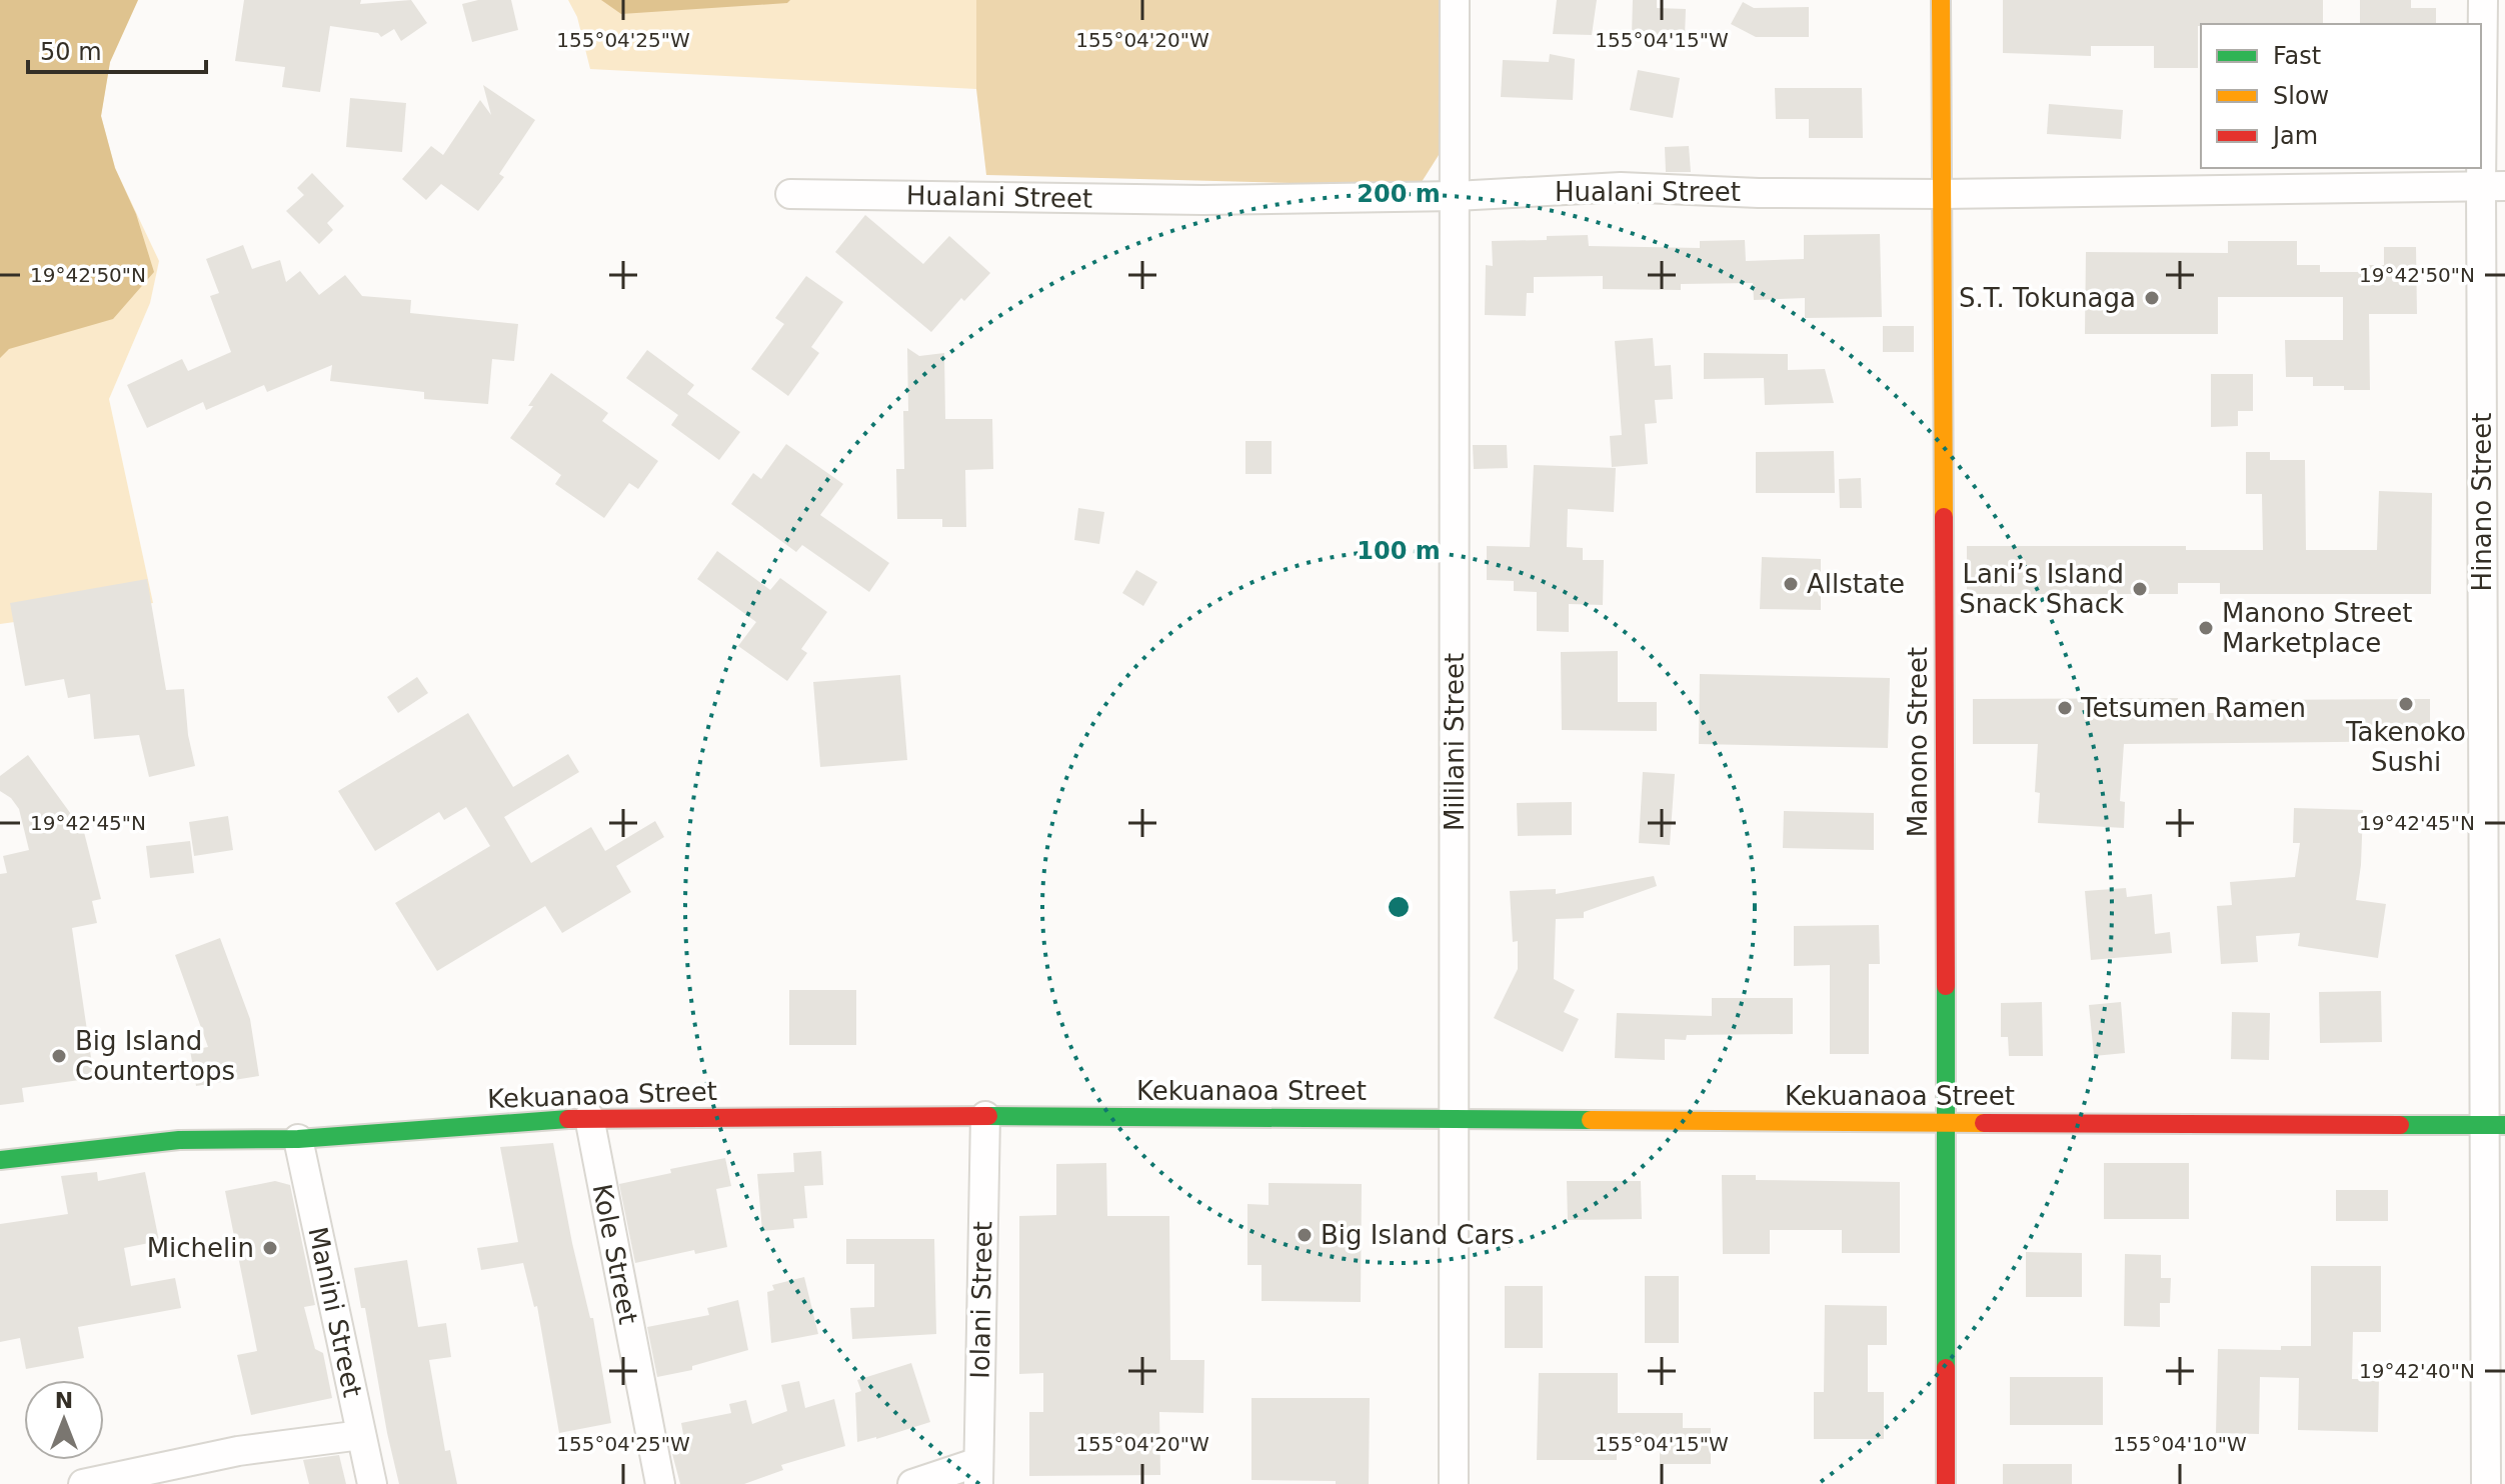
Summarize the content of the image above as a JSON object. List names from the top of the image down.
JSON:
{
  "streets": {
    "street": [
      "Hualani Street",
      "Hinano Street",
      "Mililani Street",
      "Manono Street",
      "Kekuanaoa Street",
      "Kole Street",
      "Iolani Street",
      "Manini Street"
    ]
  },
  "crossings": [
    ["Hualani Street", "Hinano Street"],
    ["Hualani Street", "Mililani Street"],
    ["Hualani Street", "Manono Street"],
    ["Hinano Street", "Kekuanaoa Street"],
    ["Mililani Street", "Kekuanaoa Street"],
    ["Manono Street", "Kekuanaoa Street"],
    ["Kekuanaoa Street", "Kole Street"],
    ["Kekuanaoa Street", "Iolani Street"],
    ["Kekuanaoa Street", "Manini Street"]
  ],
  "places": [
    "S.T. Tokunaga",
    "Allstate",
    "Lani’s Island Snack Shack",
    "Manono Street Marketplace",
    "Takenoko Sushi",
    "Tetsumen Ramen",
    "Big Island Countertops",
    "Big Island Cars",
    "Michelin"
  ],
  "legend": ["Fast", "Slow", "Jam"],
  "scale_bar": "50 m",
  "north": "top",
  "coordinates": [
    "155°04'25\"W",
    "155°04'20\"W",
    "155°04'15\"W",
    "19°42'50\"N",
    "19°42'45\"N",
    "19°42'40\"N",
    "155°04'10\"W"
  ],
  "rings": ["200 m", "100 m"]
}
